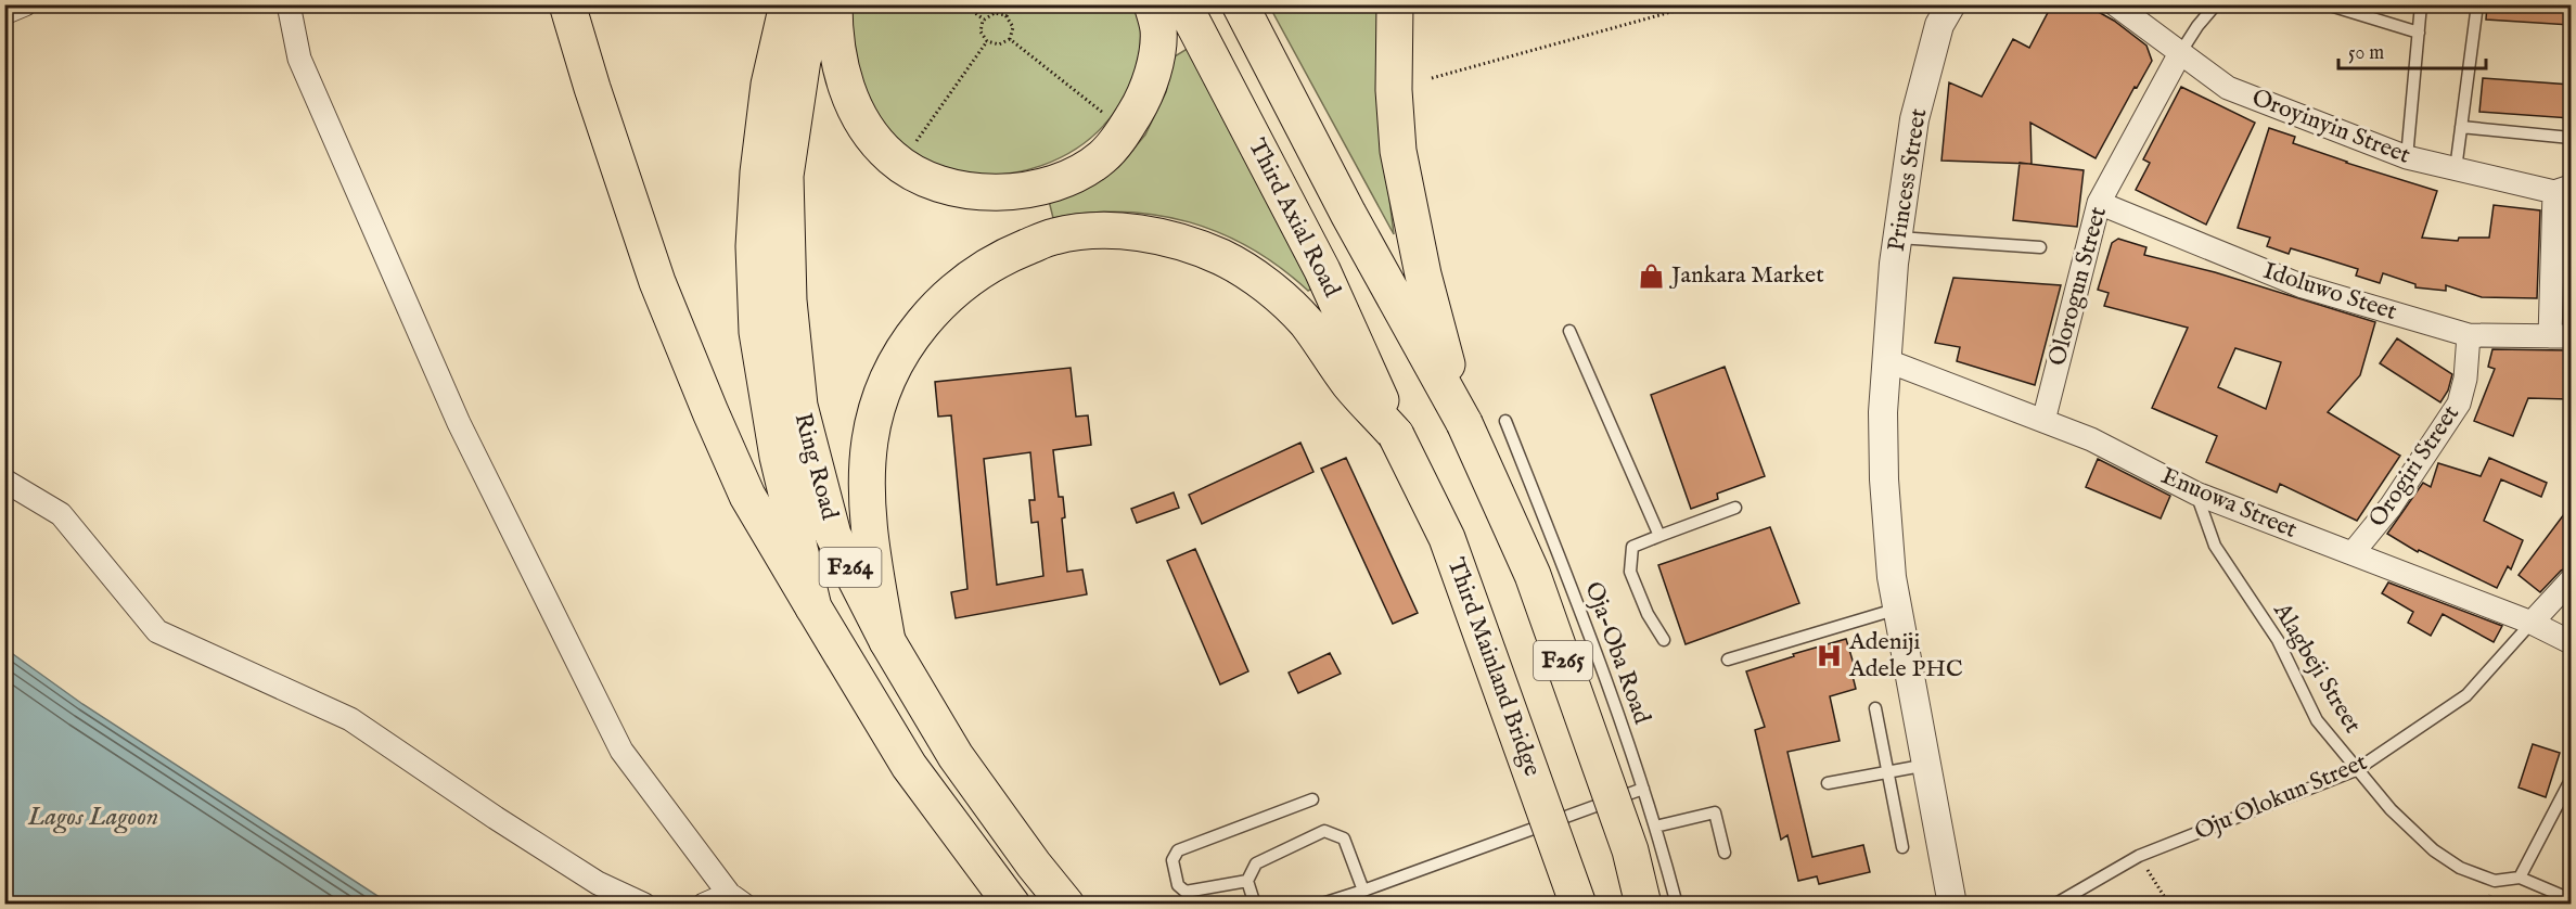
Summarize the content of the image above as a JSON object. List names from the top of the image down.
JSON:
{
  "streets": {
    "main road": [
      "Third Axial Road",
      "Ring Road",
      "F264",
      "F265",
      "Third Mainland Bridge"
    ],
    "street": [
      "Oroyinyin Street",
      "Princess Street",
      "Olorogun Street",
      "Idoluwo Steet",
      "Orogiri Street",
      "Enuowa Street",
      "Oju Olokun Street"
    ],
    "lane": ["Oja-Oba Road", "Alagbeji Street"]
  },
  "crossings": [
    ["Oroyinyin Street", "Olorogun Street"],
    ["Princess Street", "Enuowa Street"],
    ["Third Axial Road", "F265"],
    ["Third Axial Road", "Third Mainland Bridge"],
    ["Olorogun Street", "Idoluwo Steet"],
    ["Olorogun Street", "Enuowa Street"],
    ["Idoluwo Steet", "Orogiri Street"],
    ["Orogiri Street", "Enuowa Street"],
    ["Enuowa Street", "Alagbeji Street"],
    ["Enuowa Street", "Oju Olokun Street"],
    ["Alagbeji Street", "Oju Olokun Street"]
  ],
  "water": ["Lagos Lagoon"],
  "places": {
    "shop": ["Jankara Market"],
    "hospital": ["Adeniji Adele PHC"]
  },
  "scale_bar": "50 m"
}
